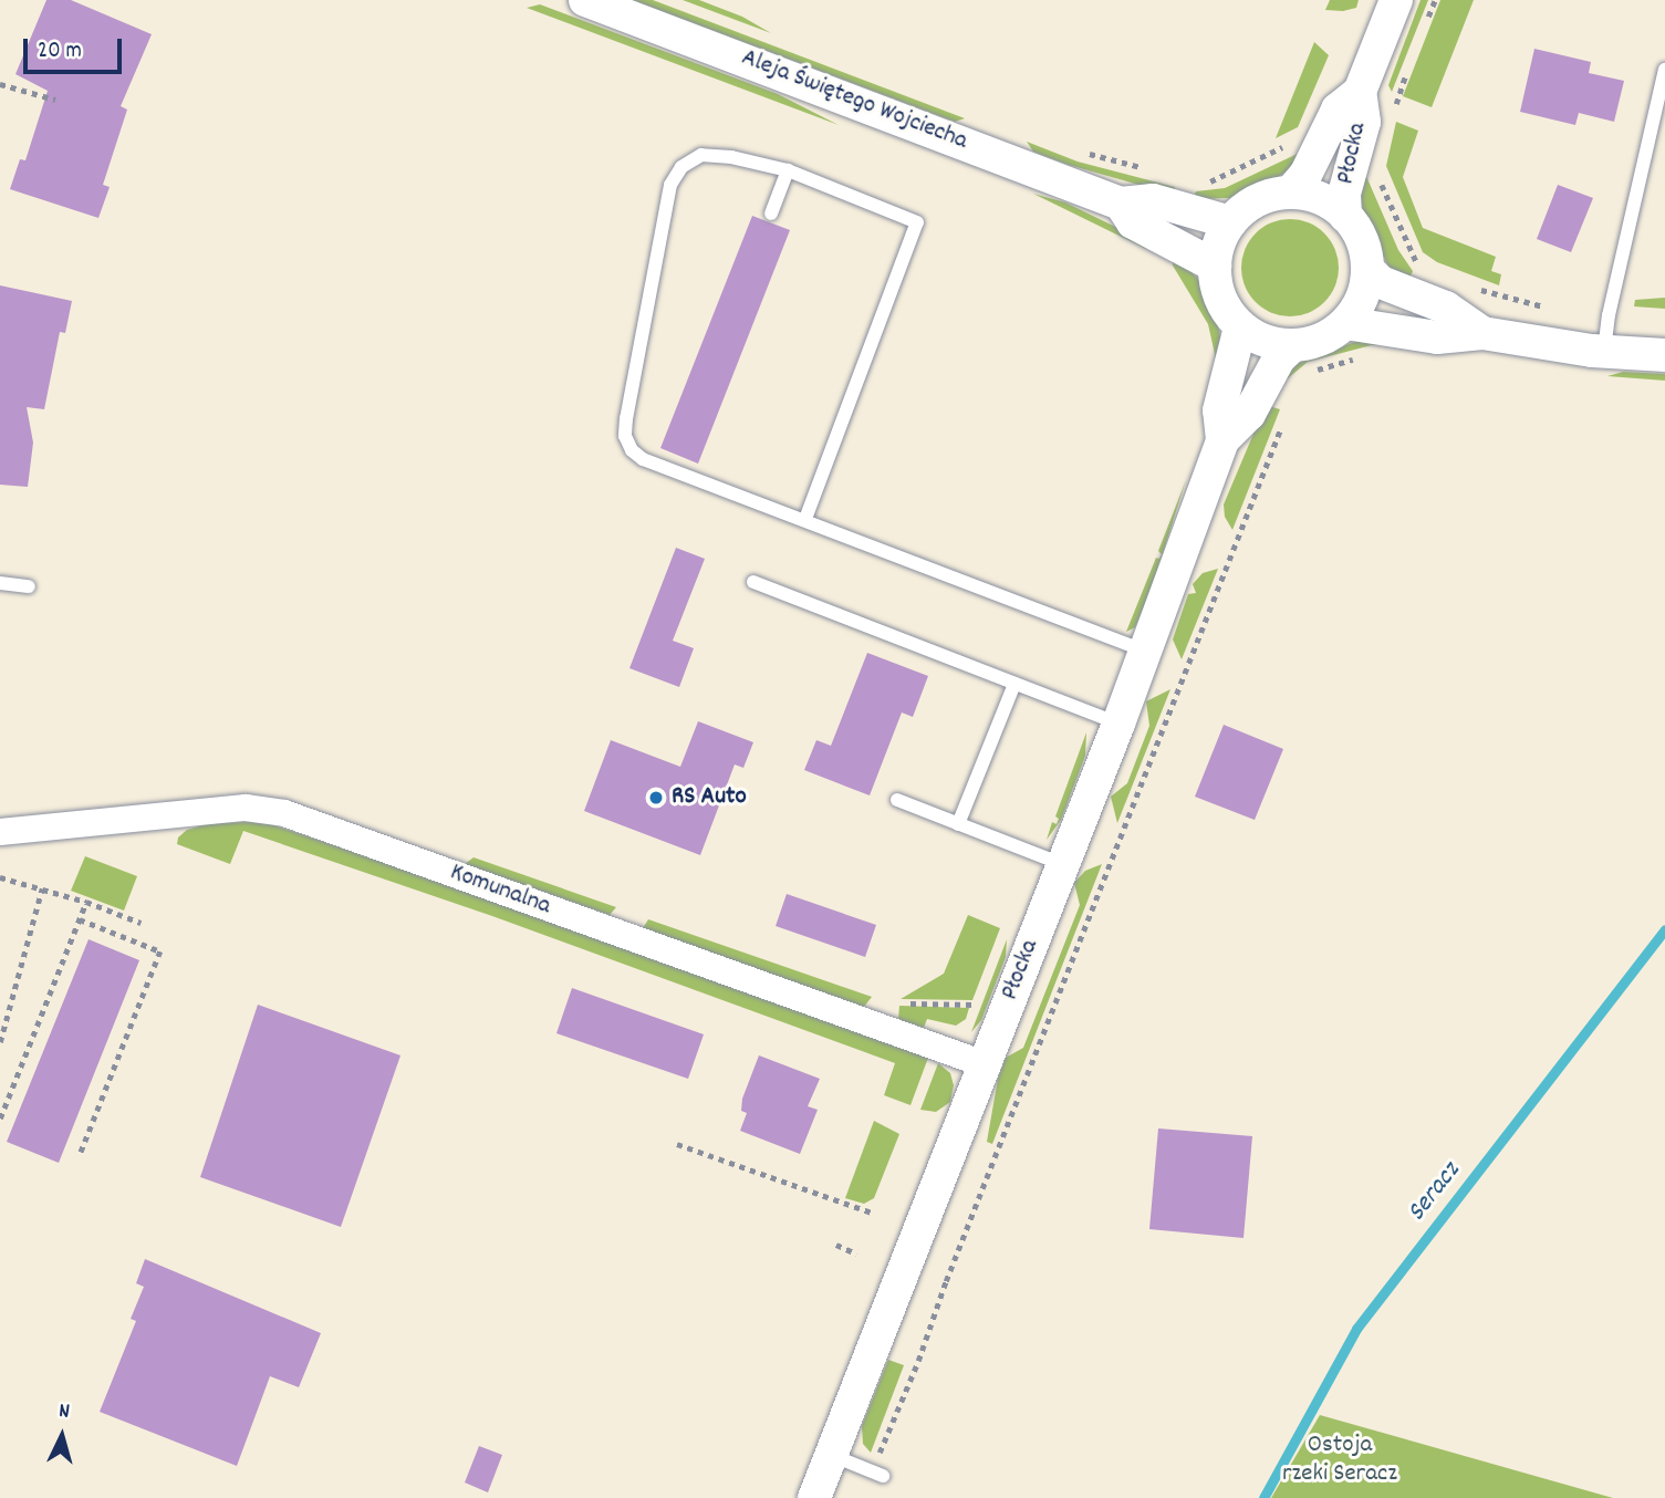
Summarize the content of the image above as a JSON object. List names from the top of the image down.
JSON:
{
  "streets": {
    "street": ["Aleja Świętego Wojciecha", "Płocka", "Komunalna"]
  },
  "crossings": [
    ["Aleja Świętego Wojciecha", "Płocka"],
    ["Płocka", "Komunalna"]
  ],
  "water": ["Seracz"],
  "parks": ["Ostoja rzeki Seracz"],
  "places": ["RS Auto"],
  "scale_bar": "20 m",
  "north": "top"
}
